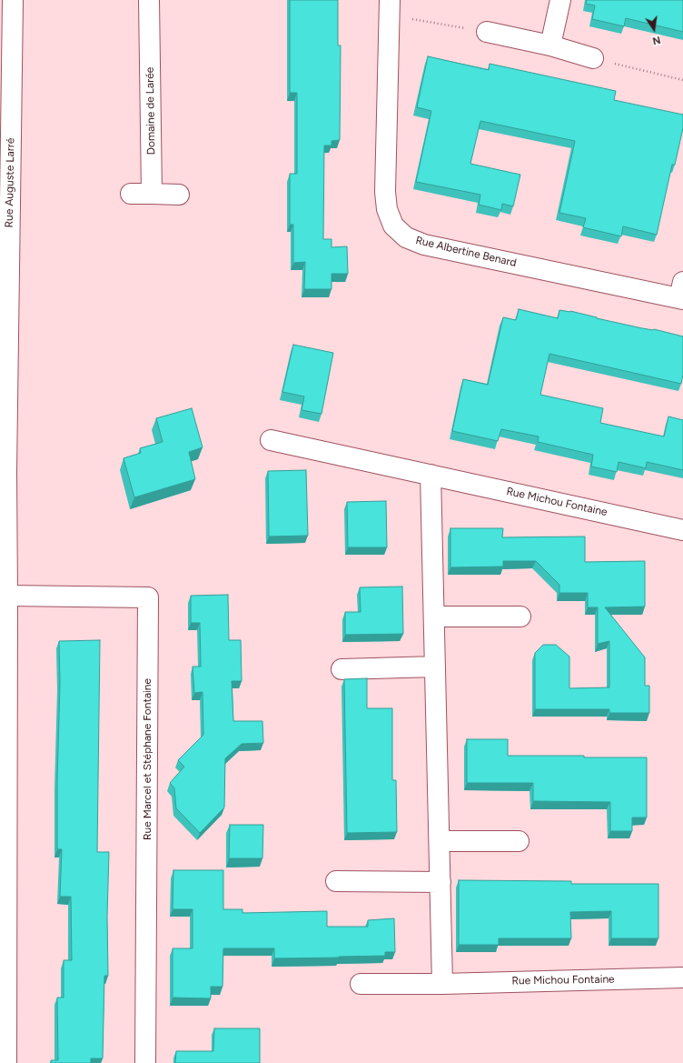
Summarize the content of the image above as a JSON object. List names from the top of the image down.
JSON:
{
  "streets": {
    "street": [
      "Domaine de Larée",
      "Rue Auguste Larré",
      "Rue Albertine Benard",
      "Rue Michou Fontaine",
      "Rue Marcel et Stéphane Fontaine"
    ]
  },
  "crossings": [
    ["Rue Auguste Larré", "Rue Marcel et Stéphane Fontaine"]
  ],
  "north": "bottom"
}
